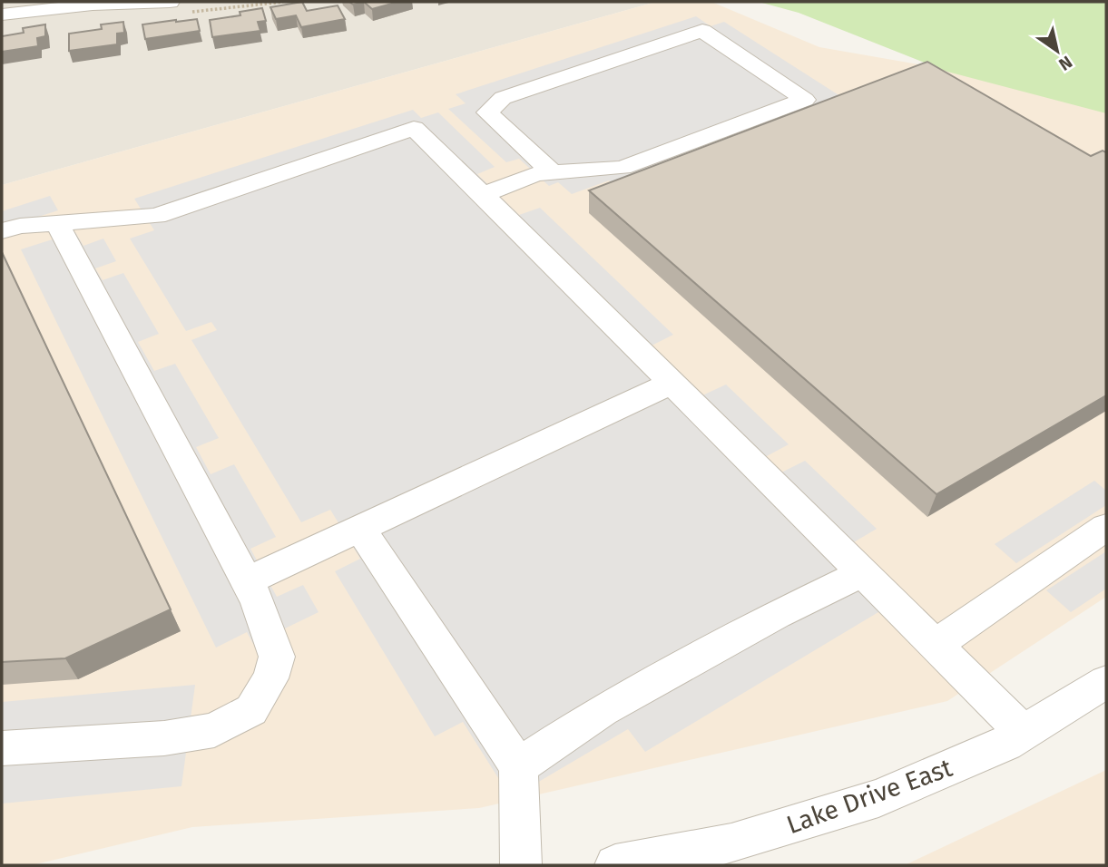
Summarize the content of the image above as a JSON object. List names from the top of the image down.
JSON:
{
  "streets": {
    "street": ["Lake Drive East"]
  },
  "north": "bottom right"
}
